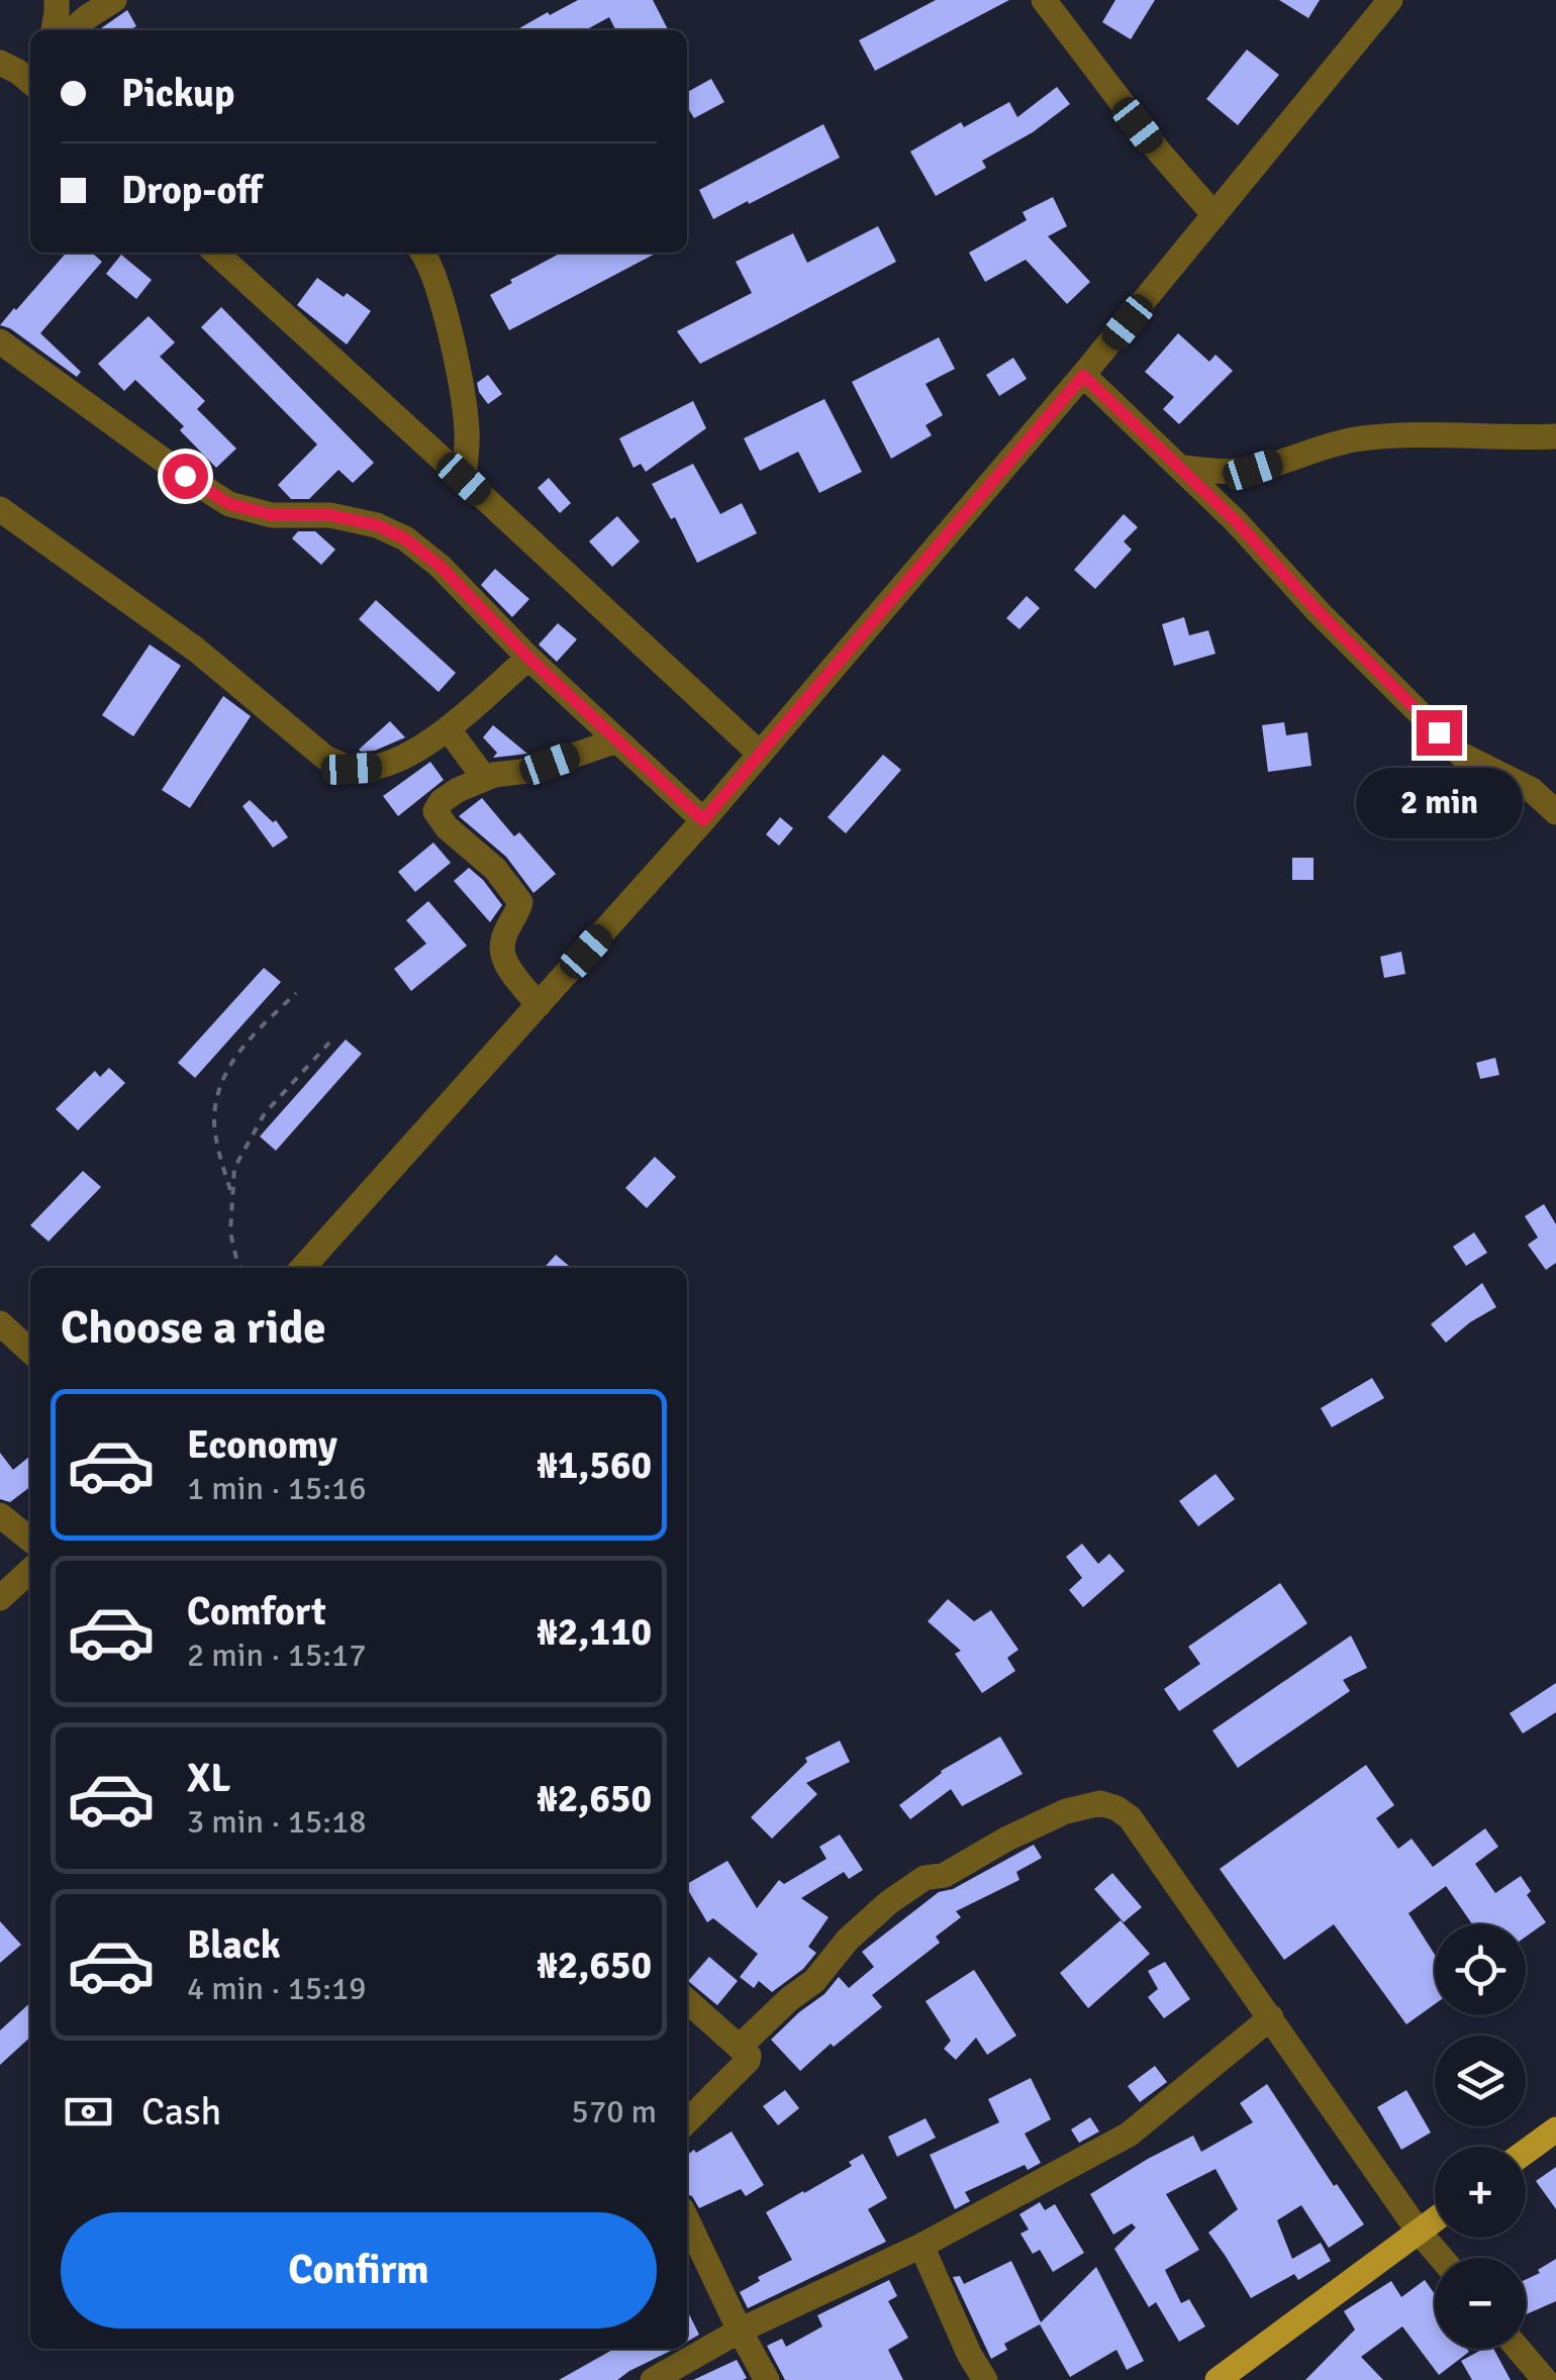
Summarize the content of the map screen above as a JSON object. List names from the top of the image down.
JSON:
{
  "page": {
    "banner": ["Pickup", "Drop-off"],
    "bubble": "2 min",
    "heading": "Choose a ride",
    "list": [
      {
        "name": "Economy",
        "note": "1 min · 15:16",
        "value": "₦1,560"
      },
      {
        "name": "Comfort",
        "note": "2 min · 15:17",
        "value": "₦2,110"
      },
      {
        "name": "XL",
        "note": "3 min · 15:18",
        "value": "₦2,650"
      },
      {
        "name": "Black",
        "note": "4 min · 15:19",
        "value": "₦2,650"
      }
    ],
    "map_buttons": ["+", "−"],
    "pay": ["Cash", "570 m"],
    "buttons": "Confirm"
  }
}
